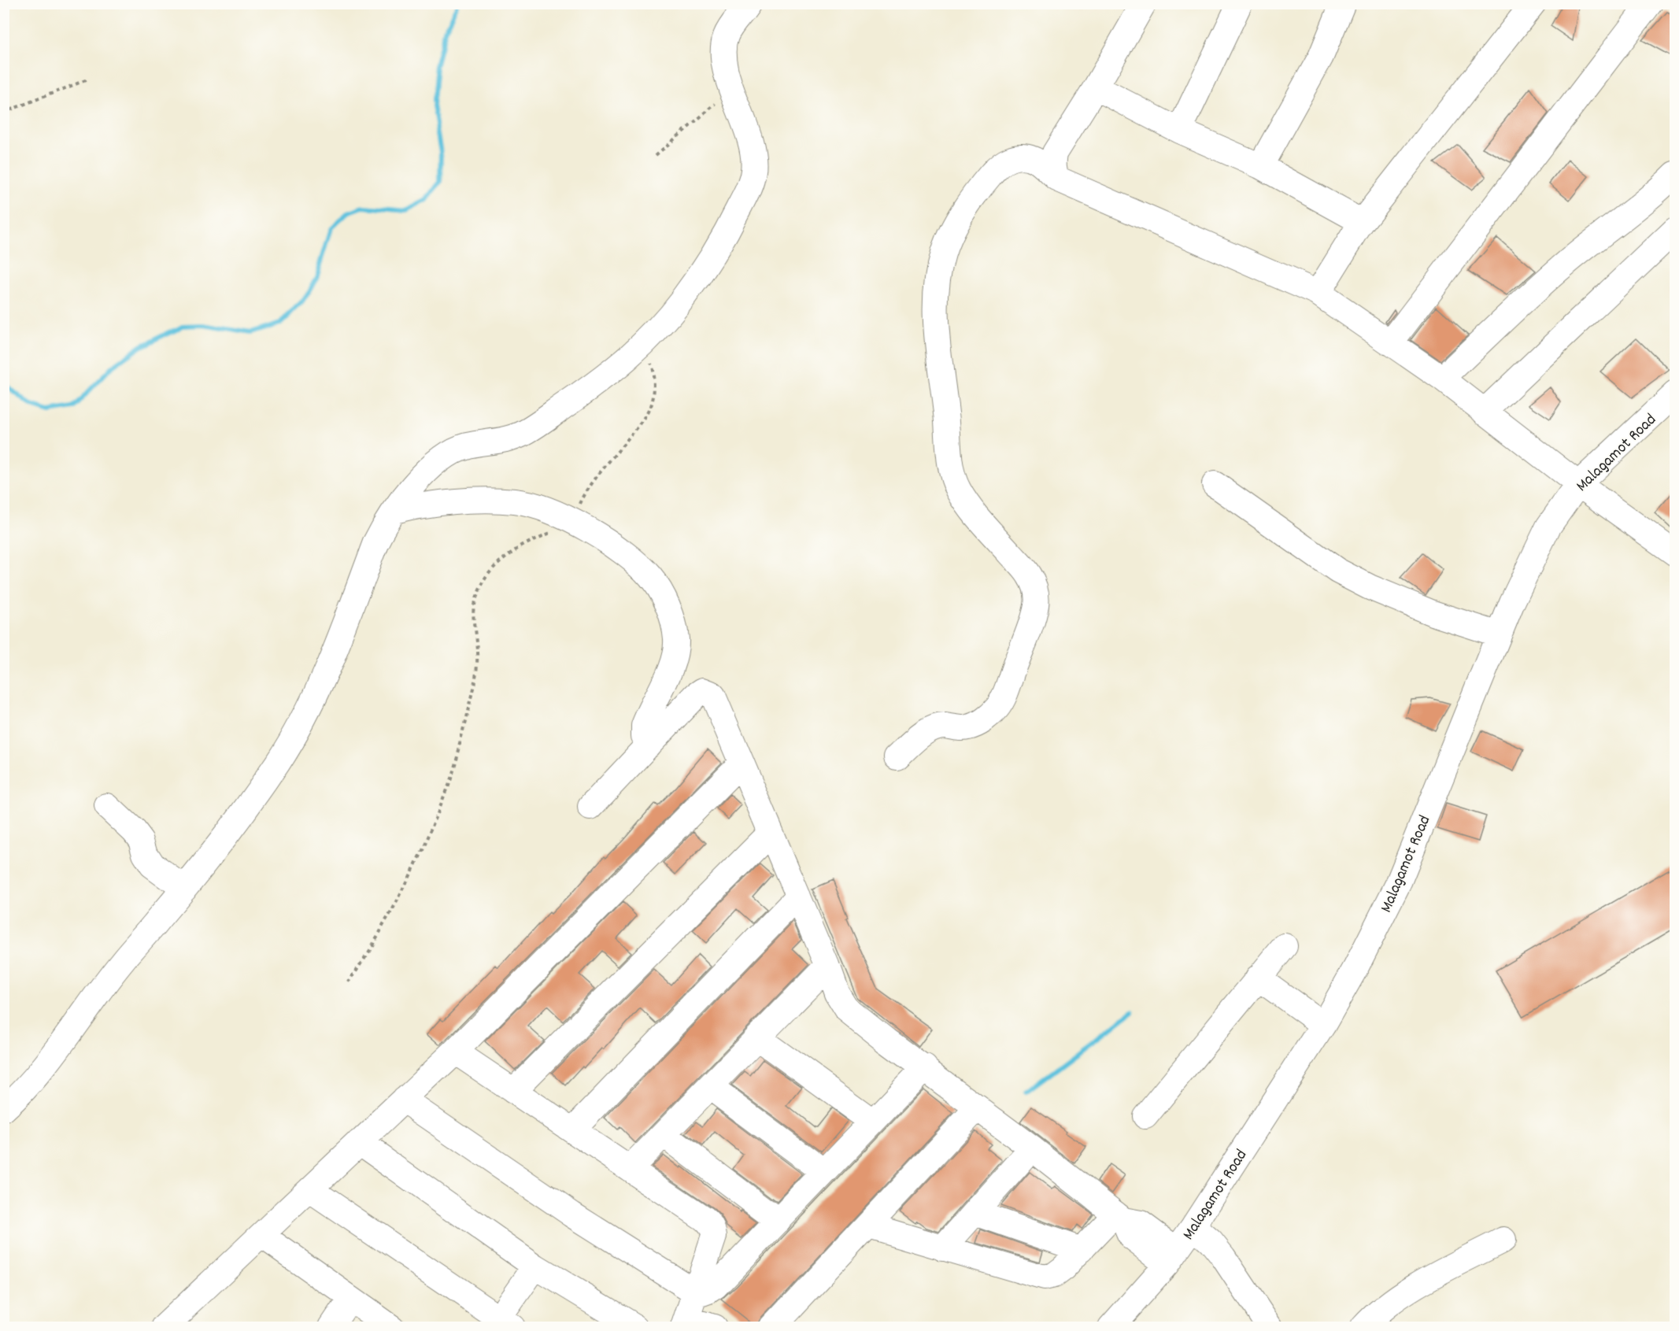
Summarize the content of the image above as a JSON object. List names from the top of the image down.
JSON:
{
  "streets": {
    "street": ["Malagamot Road"]
  }
}
